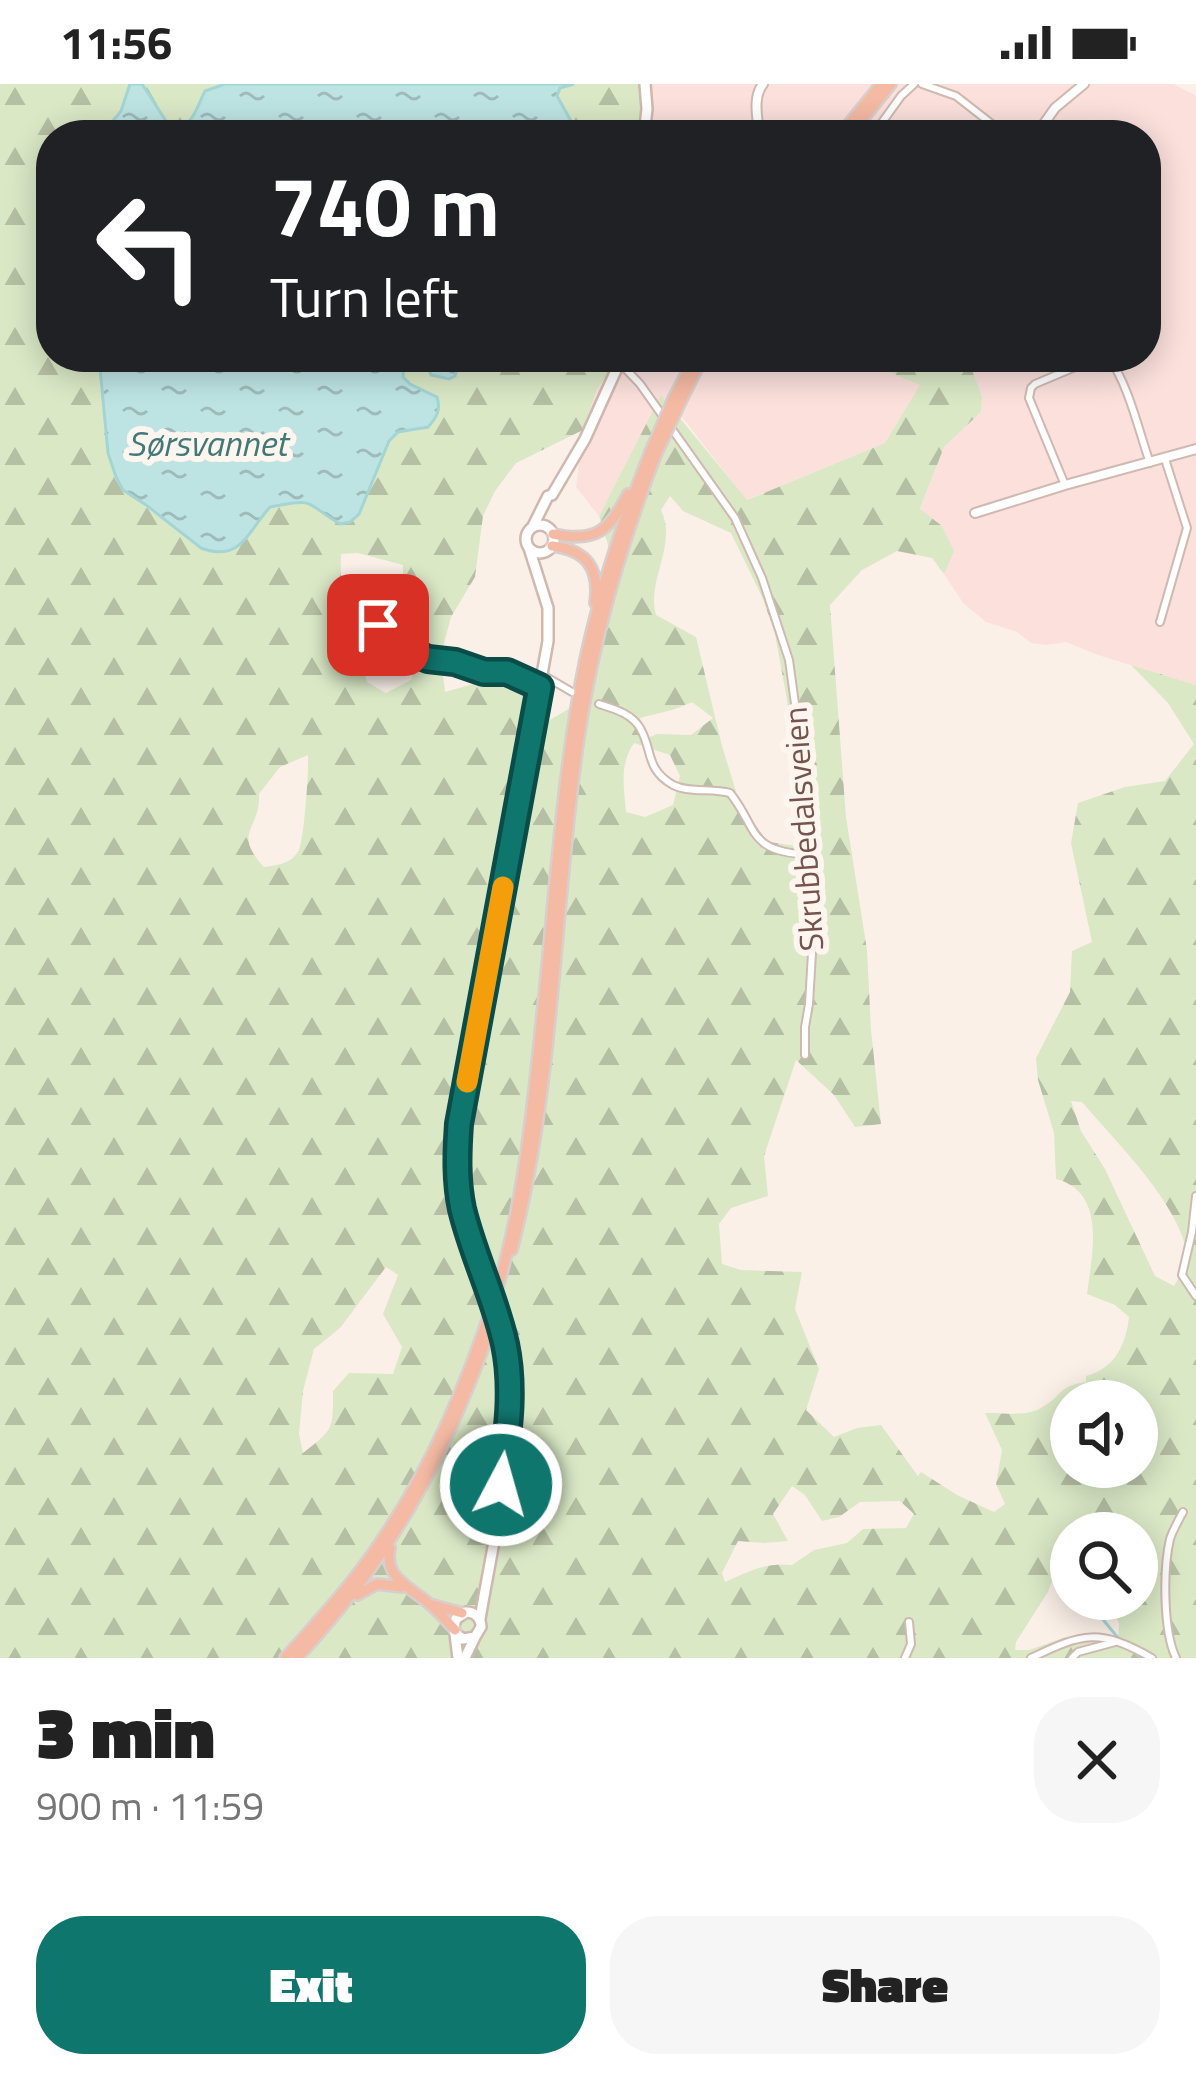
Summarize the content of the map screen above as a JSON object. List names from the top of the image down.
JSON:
{
  "streets": {
    "street": ["Skrubbedalsveien"]
  },
  "water": ["Sørsvannet"],
  "page": {
    "status": "11:56",
    "turn": ["740 m", "Turn left"],
    "heading": ["3 min", "900 m · 11:59"],
    "buttons": ["Exit", "Share"]
  }
}
